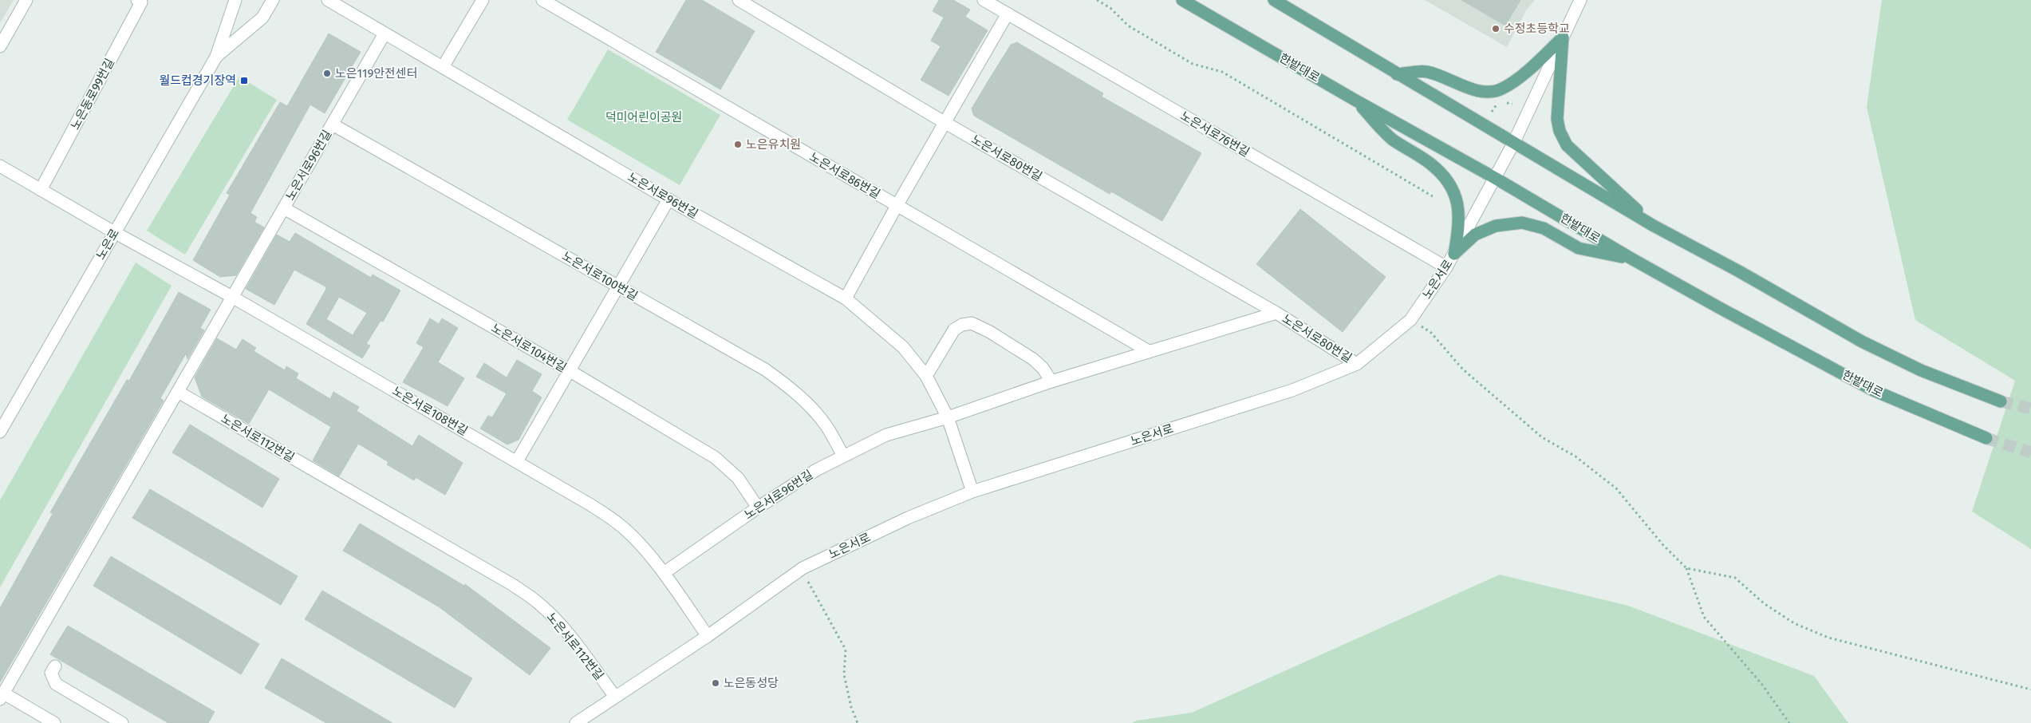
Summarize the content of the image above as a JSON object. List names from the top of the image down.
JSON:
{
  "streets": {
    "main road": ["한밭대로"],
    "street": [
      "노은동로99번길",
      "노은서로76번길",
      "노은서로80번길",
      "노은서로96번길",
      "노은서로86번길",
      "노은로",
      "노은서로100번길",
      "노은서로",
      "노은서로104번길",
      "노은서로108번길",
      "노은서로112번길"
    ]
  },
  "crossings": [
    ["한밭대로", "노은서로"],
    ["노은서로76번길", "노은서로"],
    ["노은서로80번길", "노은서로96번길"],
    ["노은서로80번길", "노은서로86번길"],
    ["노은서로80번길", "노은서로"],
    ["노은서로96번길", "노은서로100번길"],
    ["노은서로96번길", "노은서로"],
    ["노은서로96번길", "노은서로104번길"],
    ["노은서로96번길", "노은서로108번길"],
    ["노은서로96번길", "노은서로112번길"],
    ["노은로", "노은서로108번길"],
    ["노은서로", "노은서로108번길"],
    ["노은서로", "노은서로112번길"]
  ],
  "parks": ["덕미어린이공원"],
  "places": {
    "other": [
      "수정초등학교",
      "노은119안전센터",
      "노은유치원",
      "노은동성당"
    ],
    "transit": ["월드컵경기장역"]
  }
}
